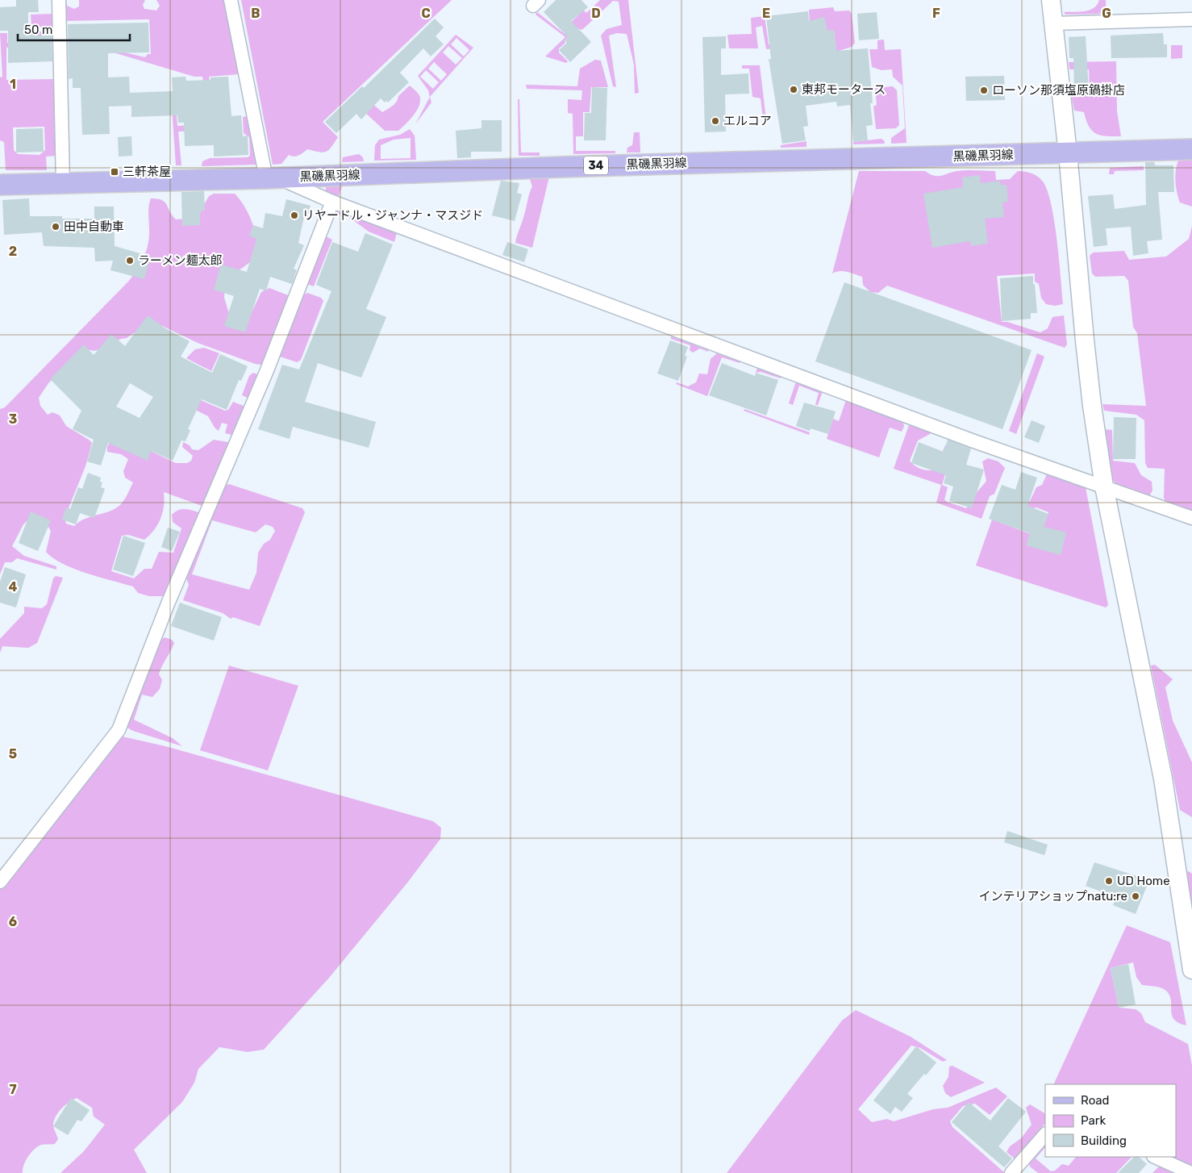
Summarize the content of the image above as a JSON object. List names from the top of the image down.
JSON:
{
  "streets": {
    "main road": ["黒磯黒羽線", "34"]
  },
  "places": {
    "other": [
      "東邦モータース",
      "ローソン那須塩原鍋掛店",
      "エルコア",
      "リヤードル・ジャンナ・マスジド",
      "田中自動車",
      "ラーメン麺太郎",
      "UD Home",
      "インテリアショップnatu:re"
    ],
    "transit": ["三軒茶屋"]
  },
  "legend": ["Road", "Park", "Building"],
  "scale_bar": "50 m",
  "grid": {
    "columns": [
      "B",
      "C",
      "D",
      "E",
      "F",
      "G"
    ],
    "rows": [
      "1",
      "2",
      "3",
      "4",
      "5",
      "6",
      "7"
    ]
  }
}
